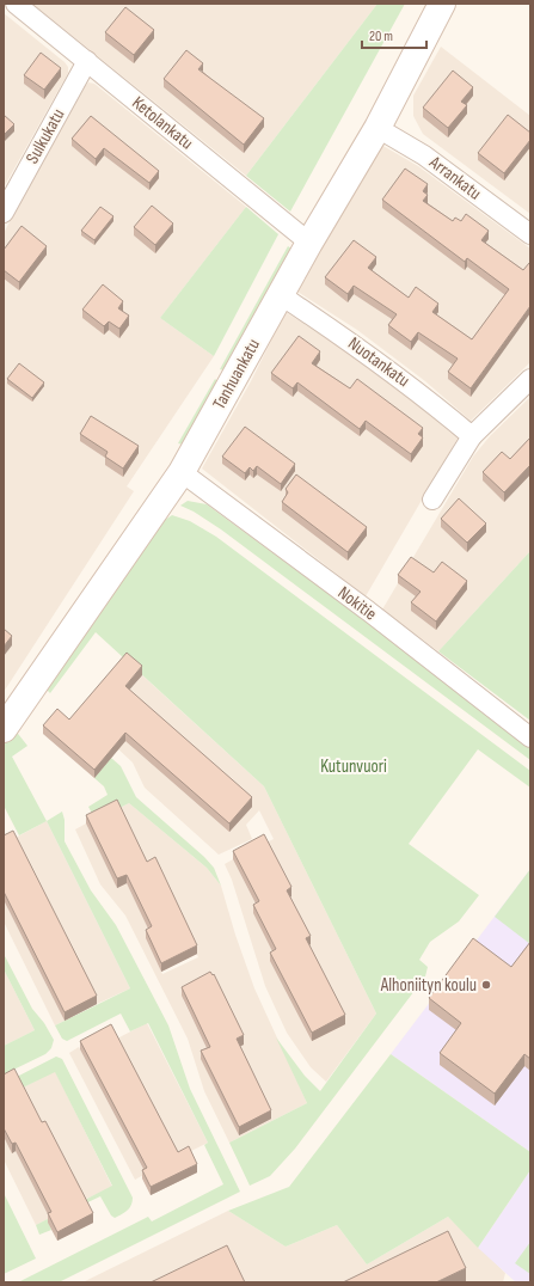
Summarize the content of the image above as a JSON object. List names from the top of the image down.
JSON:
{
  "streets": {
    "street": [
      "Ketolankatu",
      "Sulkukatu",
      "Arrankatu",
      "Nuotankatu",
      "Tanhuankatu",
      "Nokitie"
    ]
  },
  "crossings": [
    ["Ketolankatu", "Sulkukatu"],
    ["Ketolankatu", "Tanhuankatu"],
    ["Arrankatu", "Tanhuankatu"],
    ["Nuotankatu", "Tanhuankatu"],
    ["Tanhuankatu", "Nokitie"]
  ],
  "parks": ["Kutunvuori"],
  "places": ["Alhoniityn koulu"],
  "scale_bar": "20 m"
}
